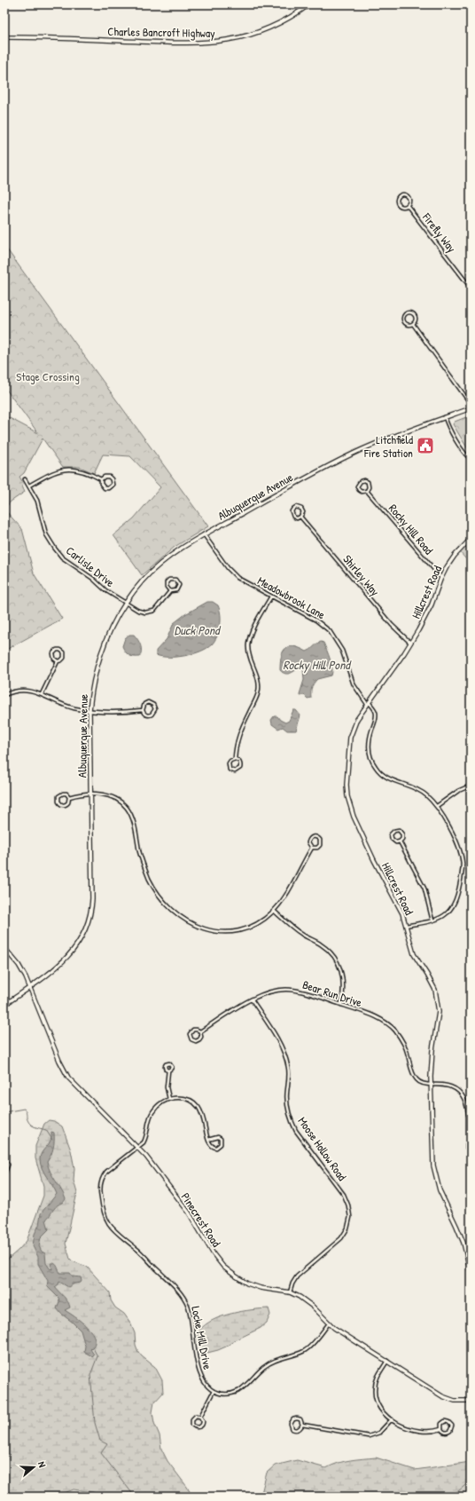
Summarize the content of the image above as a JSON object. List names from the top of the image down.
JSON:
{
  "streets": {
    "street": [
      "Charles Bancroft Highway",
      "Firefly Way",
      "Albuquerque Avenue",
      "Rocky Hill Road",
      "Carlisle Drive",
      "Shirley Way",
      "Hillcrest Road",
      "Meadowbrook Lane",
      "Bear Run Drive",
      "Moose Hollow Road",
      "Pinecrest Road",
      "Locke Mill Drive"
    ]
  },
  "crossings": [
    ["Albuquerque Avenue", "Carlisle Drive"],
    ["Albuquerque Avenue", "Meadowbrook Lane"],
    ["Albuquerque Avenue", "Pinecrest Road"],
    ["Rocky Hill Road", "Hillcrest Road"],
    ["Shirley Way", "Hillcrest Road"],
    ["Hillcrest Road", "Meadowbrook Lane"],
    ["Hillcrest Road", "Bear Run Drive"],
    ["Bear Run Drive", "Moose Hollow Road"],
    ["Moose Hollow Road", "Pinecrest Road"],
    ["Pinecrest Road", "Locke Mill Drive"]
  ],
  "water": ["Duck Pond", "Rocky Hill Pond"],
  "parks": ["Stage Crossing"],
  "places": {
    "public building": ["Litchfield Fire Station"]
  },
  "north": "right"
}
